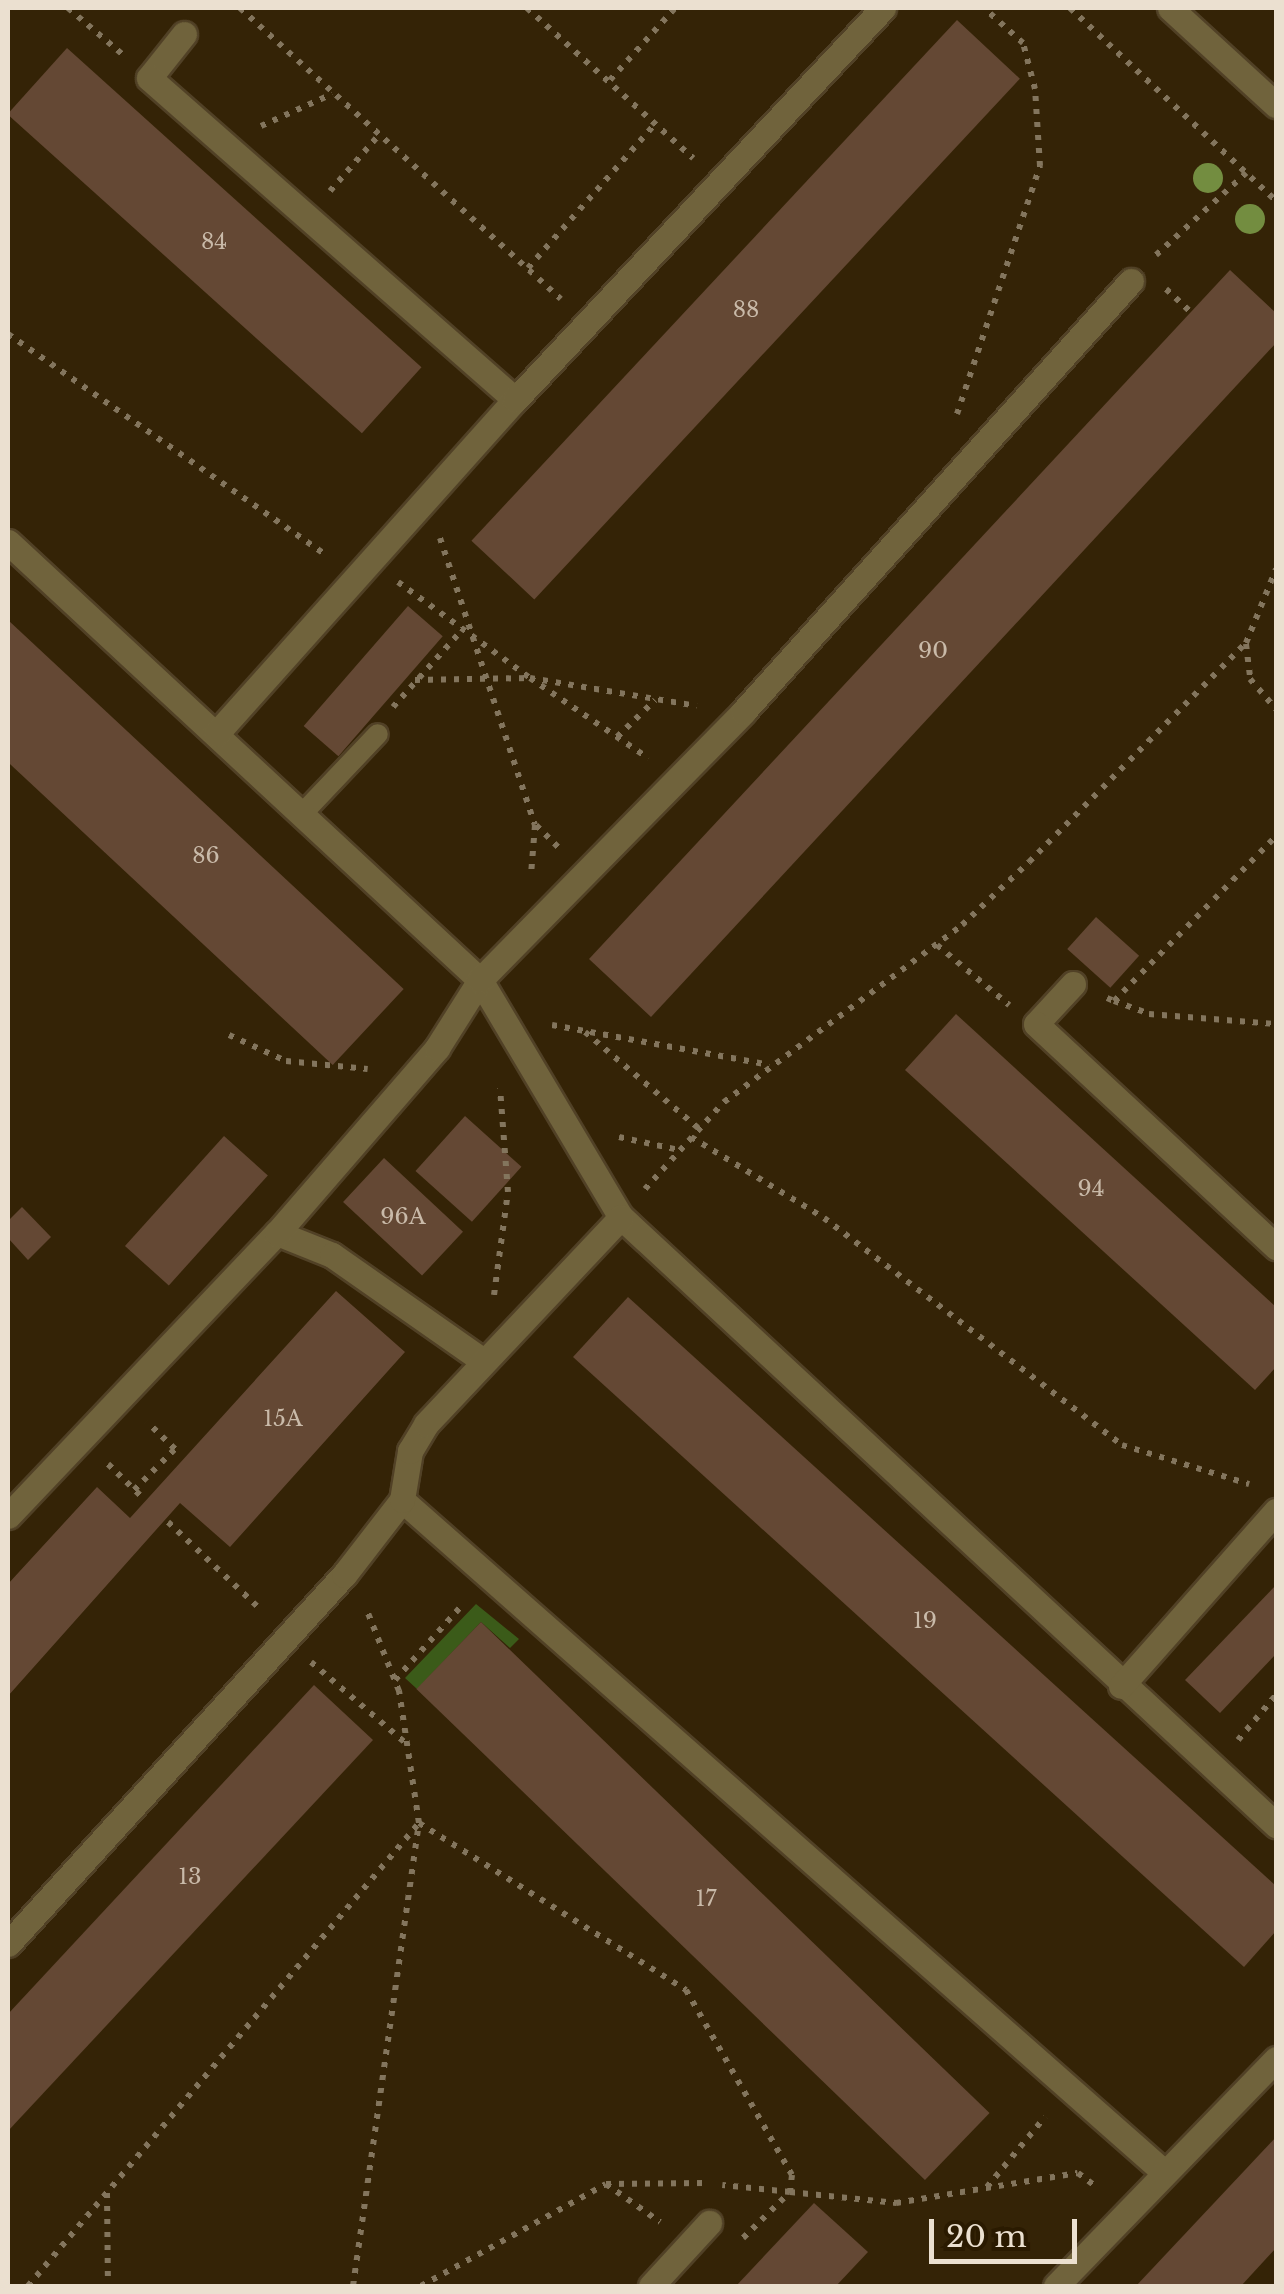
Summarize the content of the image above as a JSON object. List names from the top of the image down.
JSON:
{
  "house_numbers": [
    "84",
    "88",
    "90",
    "86",
    "94",
    "96A",
    "15A",
    "19",
    "13",
    "17"
  ],
  "scale_bar": "20 m"
}
